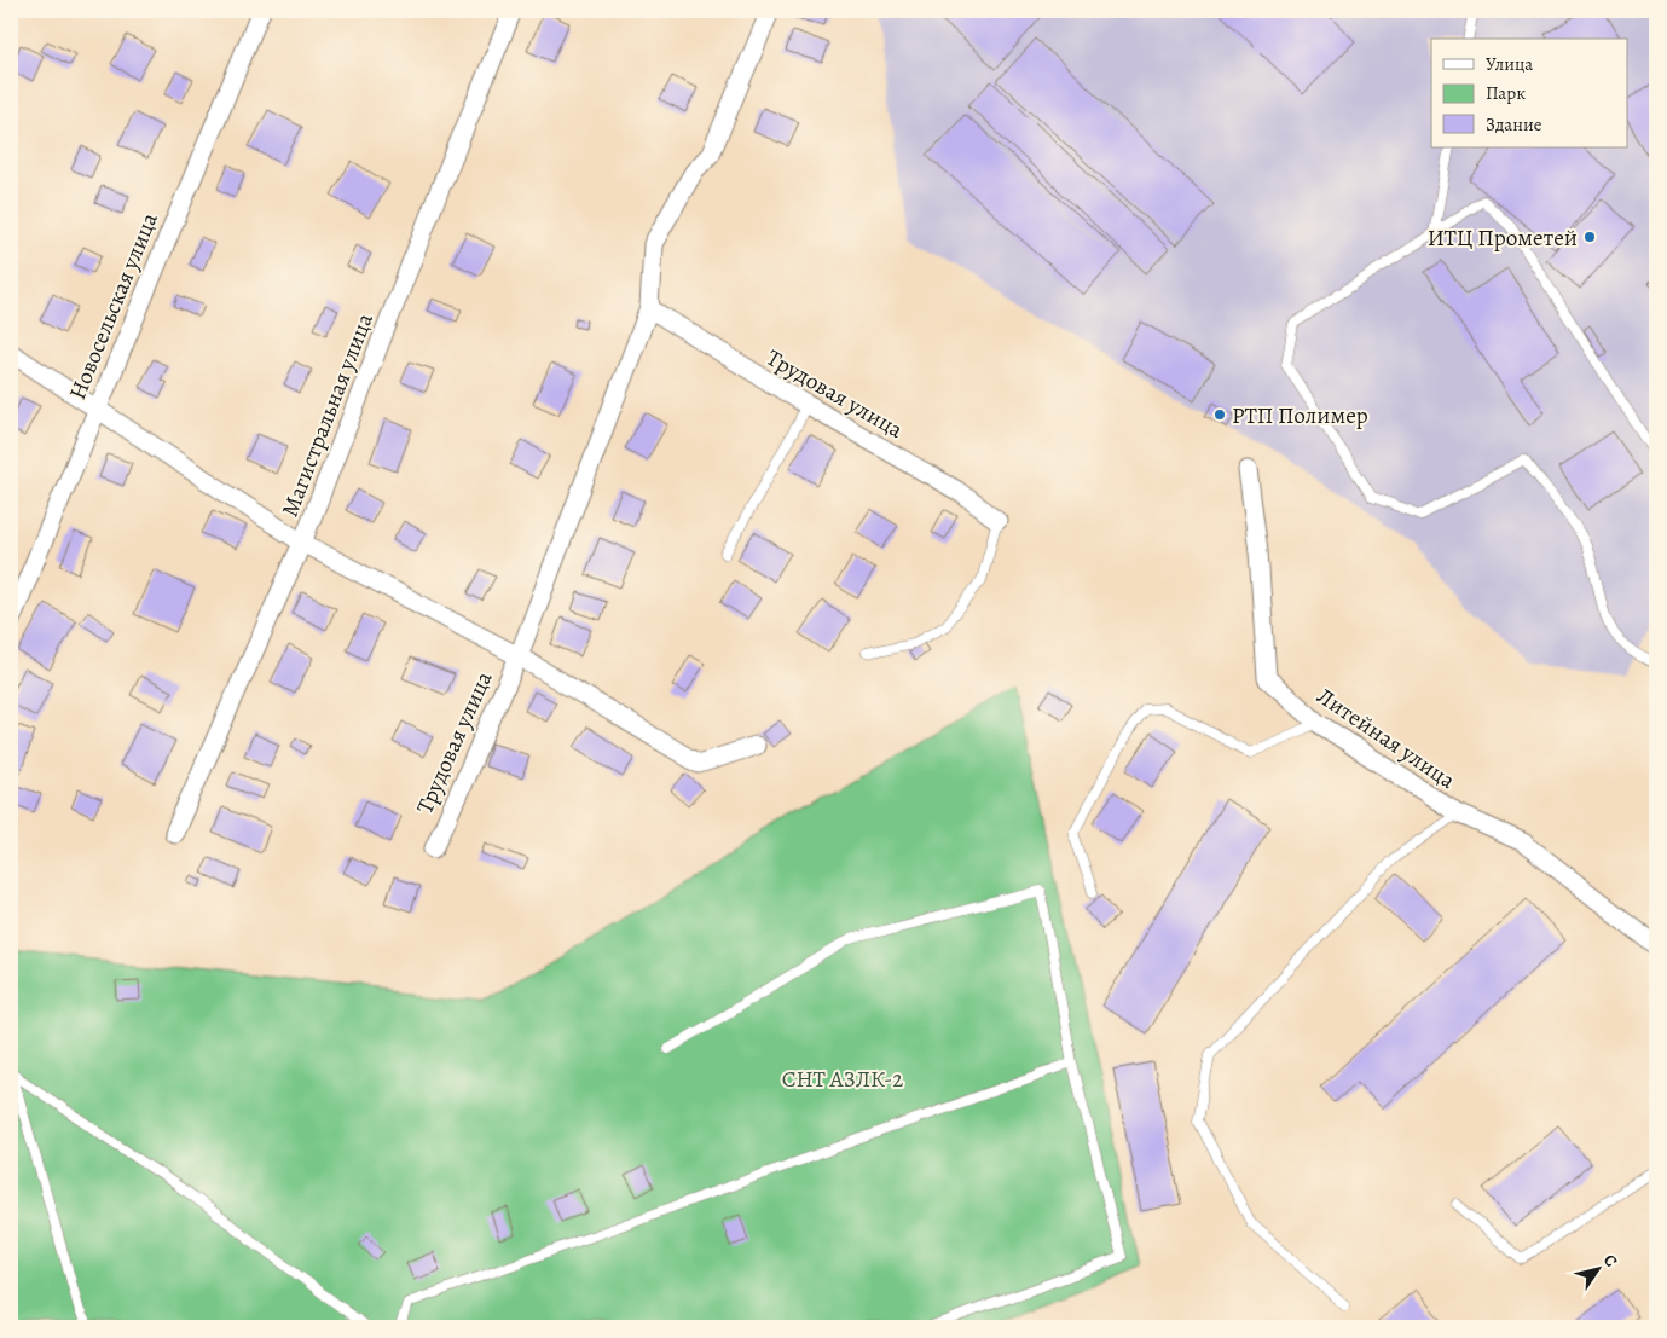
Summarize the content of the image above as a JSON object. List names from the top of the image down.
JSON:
{
  "streets": {
    "street": [
      "Новосельская улица",
      "Трудовая улица",
      "Магистральная улица",
      "Литейная улица"
    ]
  },
  "parks": ["СНТ АЗЛК-2"],
  "places": ["ИТЦ Прометей", "РТП Полимер"],
  "legend": ["Улица", "Парк", "Здание"],
  "north": "top right"
}
